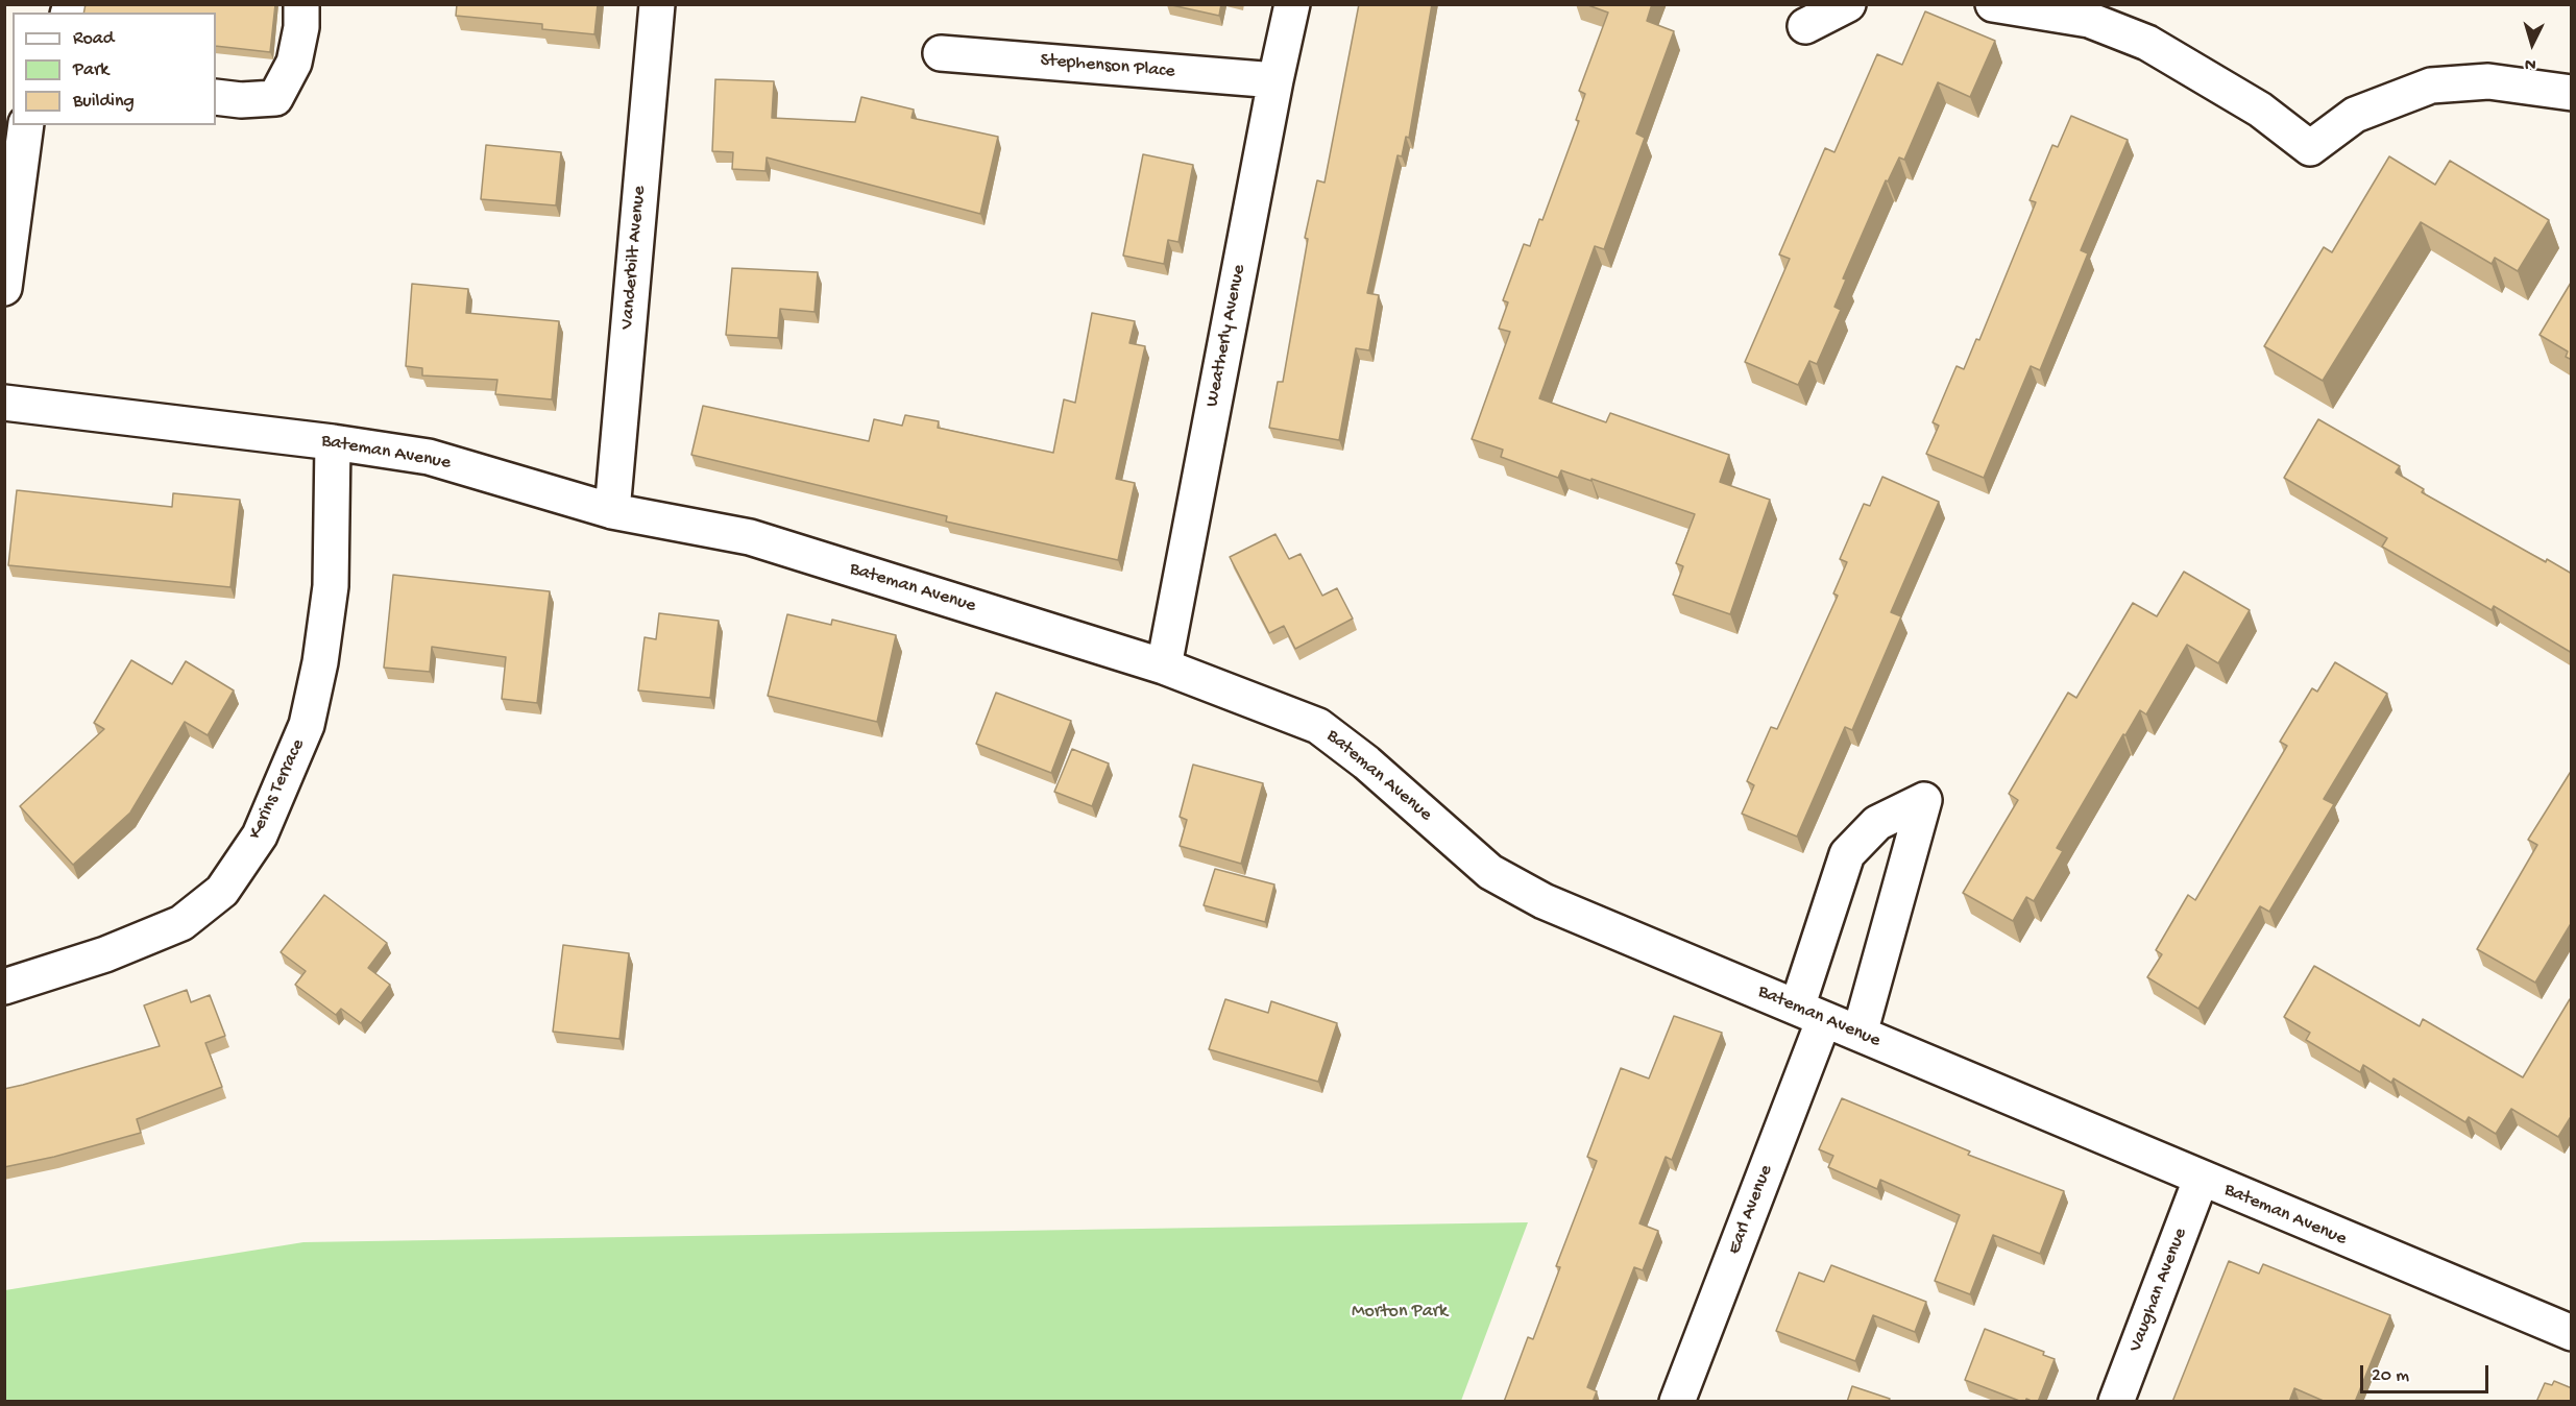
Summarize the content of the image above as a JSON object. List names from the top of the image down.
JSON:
{
  "streets": {
    "street": [
      "Stephenson Place",
      "Vanderbilt Avenue",
      "Weatherly Avenue",
      "Bateman Avenue",
      "Kerins Terrace",
      "Earl Avenue",
      "Vaughan Avenue"
    ]
  },
  "crossings": [
    ["Stephenson Place", "Weatherly Avenue"],
    ["Vanderbilt Avenue", "Bateman Avenue"],
    ["Weatherly Avenue", "Bateman Avenue"],
    ["Bateman Avenue", "Kerins Terrace"],
    ["Bateman Avenue", "Earl Avenue"],
    ["Bateman Avenue", "Vaughan Avenue"]
  ],
  "parks": ["Morton Park"],
  "legend": ["Road", "Park", "Building"],
  "scale_bar": "20 m",
  "north": "bottom"
}
